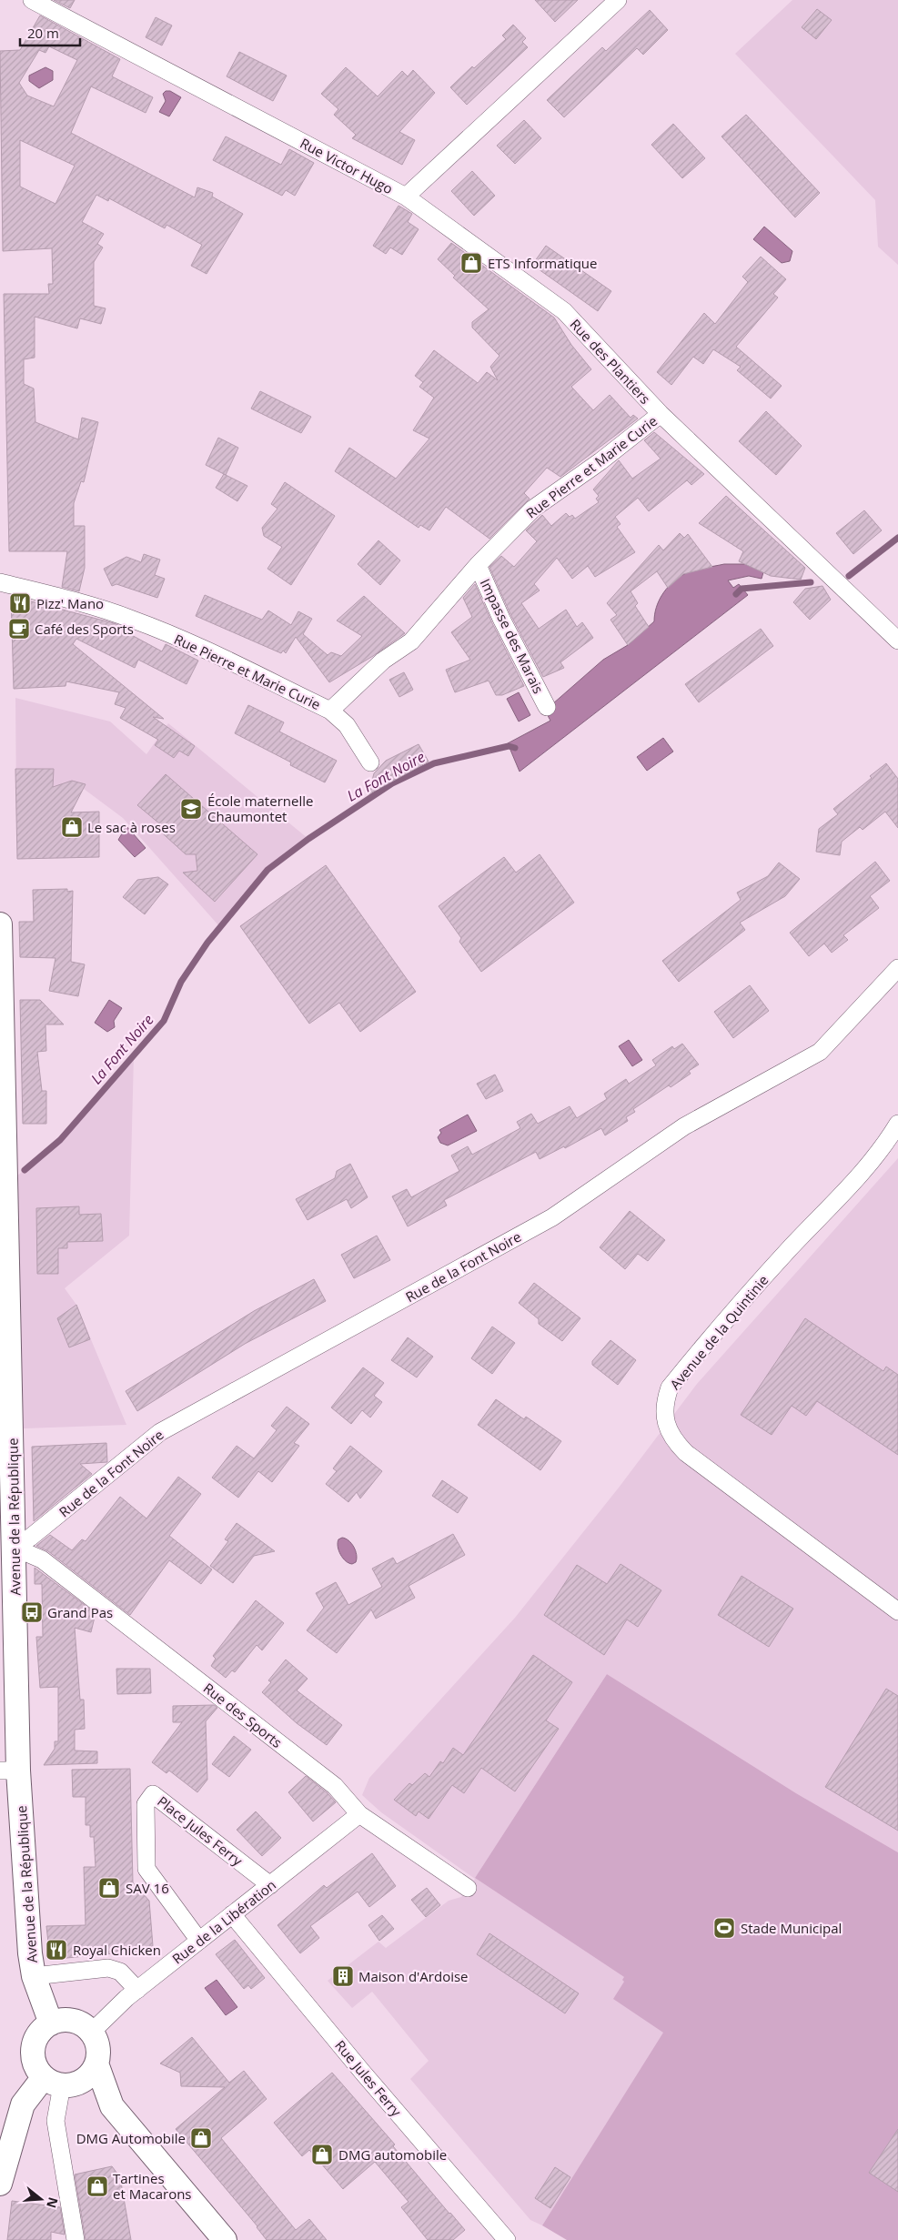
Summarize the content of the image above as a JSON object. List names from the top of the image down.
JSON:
{
  "streets": {
    "main road": ["Avenue de la République"],
    "street": [
      "Rue Victor Hugo",
      "Rue des Plantiers",
      "Rue Pierre et Marie Curie",
      "Impasse des Marais",
      "Rue de la Font Noire",
      "Avenue de la Quintinie",
      "Rue des Sports",
      "Place Jules Ferry",
      "Rue de la Libération",
      "Rue Jules Ferry"
    ]
  },
  "crossings": [
    ["Rue Victor Hugo", "Rue des Plantiers"],
    ["Rue des Plantiers", "Rue Pierre et Marie Curie"],
    ["Rue Pierre et Marie Curie", "Impasse des Marais"],
    ["Rue de la Font Noire", "Avenue de la République"],
    ["Rue de la Font Noire", "Rue des Sports"],
    ["Avenue de la République", "Rue des Sports"],
    ["Avenue de la République", "Rue de la Libération"],
    ["Rue des Sports", "Rue de la Libération"],
    ["Place Jules Ferry", "Rue de la Libération"],
    ["Rue de la Libération", "Rue Jules Ferry"]
  ],
  "water": ["La Font Noire"],
  "places": {
    "shop": [
      "ETS Informatique",
      "Le sac à roses",
      "SAV 16",
      "DMG Automobile",
      "DMG automobile",
      "Tartines et Macarons"
    ],
    "restaurant": ["Pizz' Mano", "Royal Chicken"],
    "cafe": ["Café des Sports"],
    "school or university": ["École maternelle Chaumontet"],
    "bus stop": ["Grand Pas"],
    "sports": ["Stade Municipal"],
    "building": ["Maison d'Ardoise"]
  },
  "scale_bar": "20 m",
  "north": "right"
}
